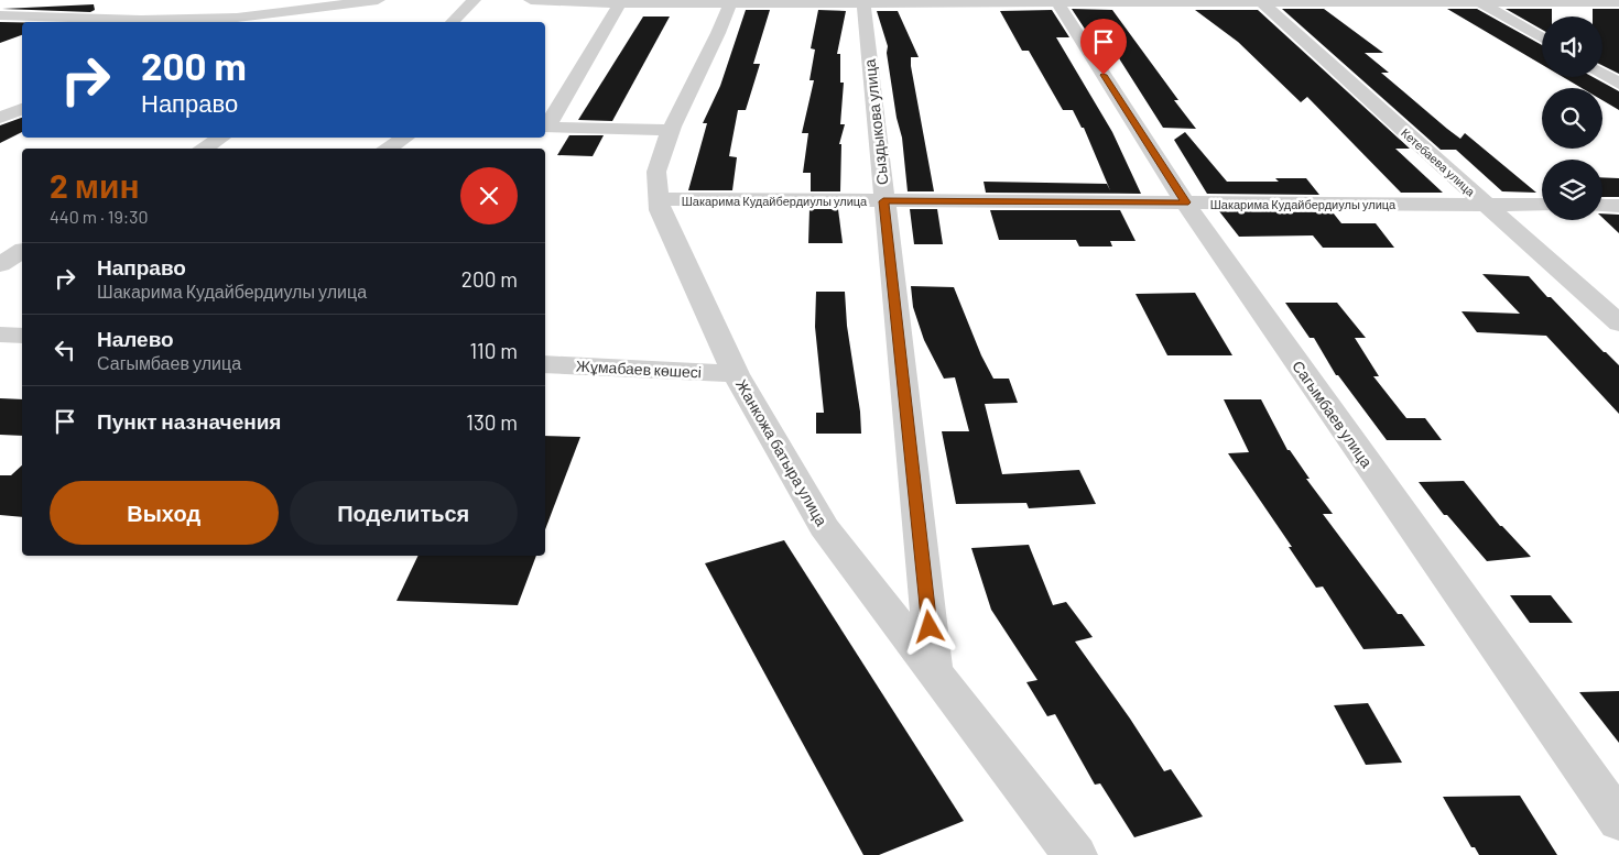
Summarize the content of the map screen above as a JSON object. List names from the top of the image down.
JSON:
{
  "streets": {
    "street": [
      "Сыздыкова улица",
      "Кетебаева улица",
      "Шакарима Кудайбердиулы улица",
      "Жұмабаев көшесі",
      "Сагымбаев улица",
      "Жанкожа батыра улица"
    ]
  },
  "crossings": [
    ["Сыздыкова улица", "Шакарима Кудайбердиулы улица"],
    ["Сыздыкова улица", "Жанкожа батыра улица"],
    ["Кетебаева улица", "Шакарима Кудайбердиулы улица"],
    ["Шакарима Кудайбердиулы улица", "Сагымбаев улица"],
    ["Шакарима Кудайбердиулы улица", "Жанкожа батыра улица"],
    ["Жұмабаев көшесі", "Жанкожа батыра улица"]
  ],
  "page": {
    "turn": ["200 m", "Направо"],
    "heading": ["2 мин", "440 m · 19:30"],
    "list": [
      {
        "name": "Направо",
        "note": "Шакарима Кудайбердиулы улица",
        "value": "200 m"
      },
      {
        "name": "Налево",
        "note": "Сагымбаев улица",
        "value": "110 m"
      },
      {
        "name": "Пункт назначения",
        "value": "130 m"
      }
    ],
    "buttons": ["Выход", "Поделиться"]
  }
}
